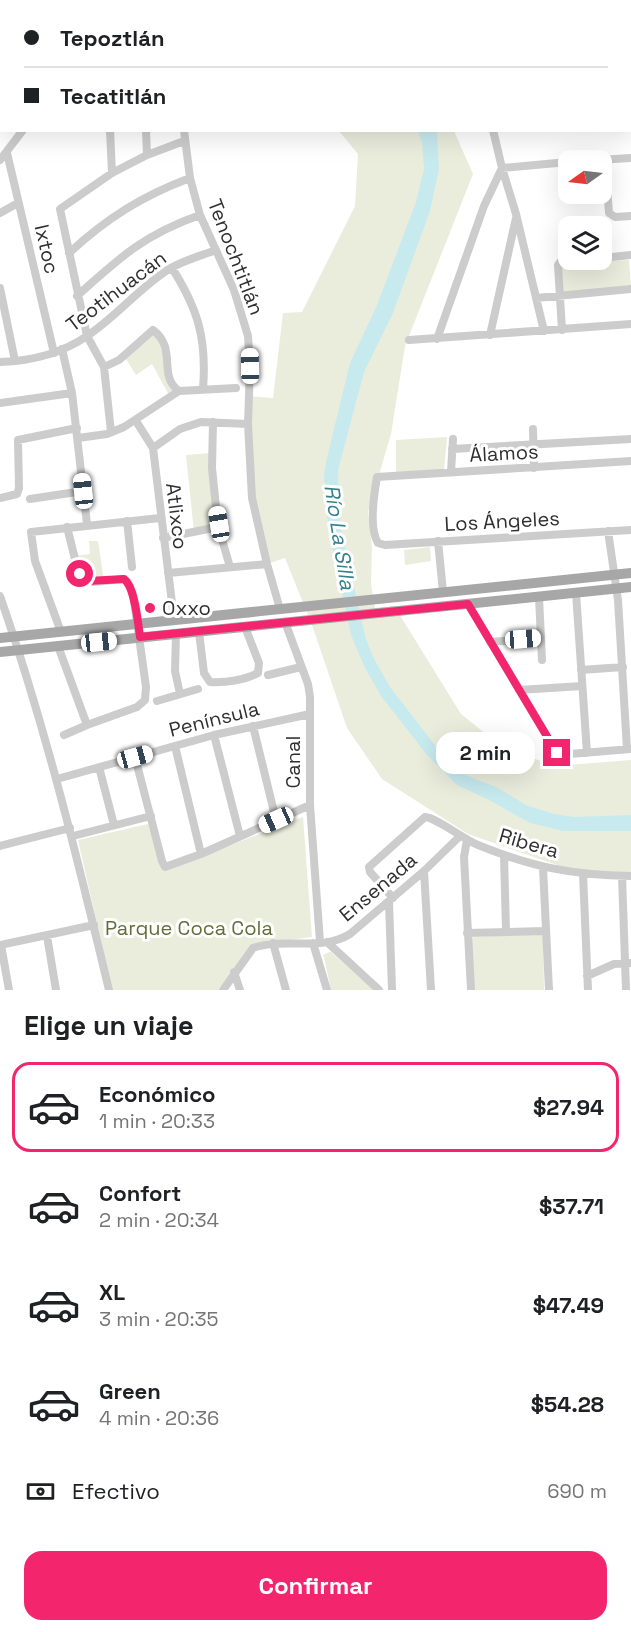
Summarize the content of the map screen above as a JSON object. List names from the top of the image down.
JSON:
{
  "streets": {
    "street": [
      "Ixtoc",
      "Tenochtitlán",
      "Teotihuacán",
      "Álamos",
      "Atlixco",
      "Los Ángeles",
      "Península",
      "Canal",
      "Ribera",
      "Ensenada"
    ]
  },
  "crossings": [
    ["Ixtoc", "Teotihuacán"],
    ["Tenochtitlán", "Teotihuacán"],
    ["Álamos", "Los Ángeles"],
    ["Península", "Canal"],
    ["Canal", "Ensenada"],
    ["Ribera", "Ensenada"]
  ],
  "water": ["Río La Silla"],
  "parks": ["Parque Coca Cola"],
  "places": ["Oxxo"],
  "north": "left",
  "page": {
    "banner": ["Tepoztlán", "Tecatitlán"],
    "bubble": "2 min",
    "heading": "Elige un viaje",
    "list": [
      {
        "name": "Económico",
        "note": "1 min · 20:33",
        "value": "$27.94"
      },
      {
        "name": "Confort",
        "note": "2 min · 20:34",
        "value": "$37.71"
      },
      {
        "name": "XL",
        "note": "3 min · 20:35",
        "value": "$47.49"
      },
      {
        "name": "Green",
        "note": "4 min · 20:36",
        "value": "$54.28"
      }
    ],
    "pay": ["Efectivo", "690 m"],
    "buttons": "Confirmar"
  }
}
